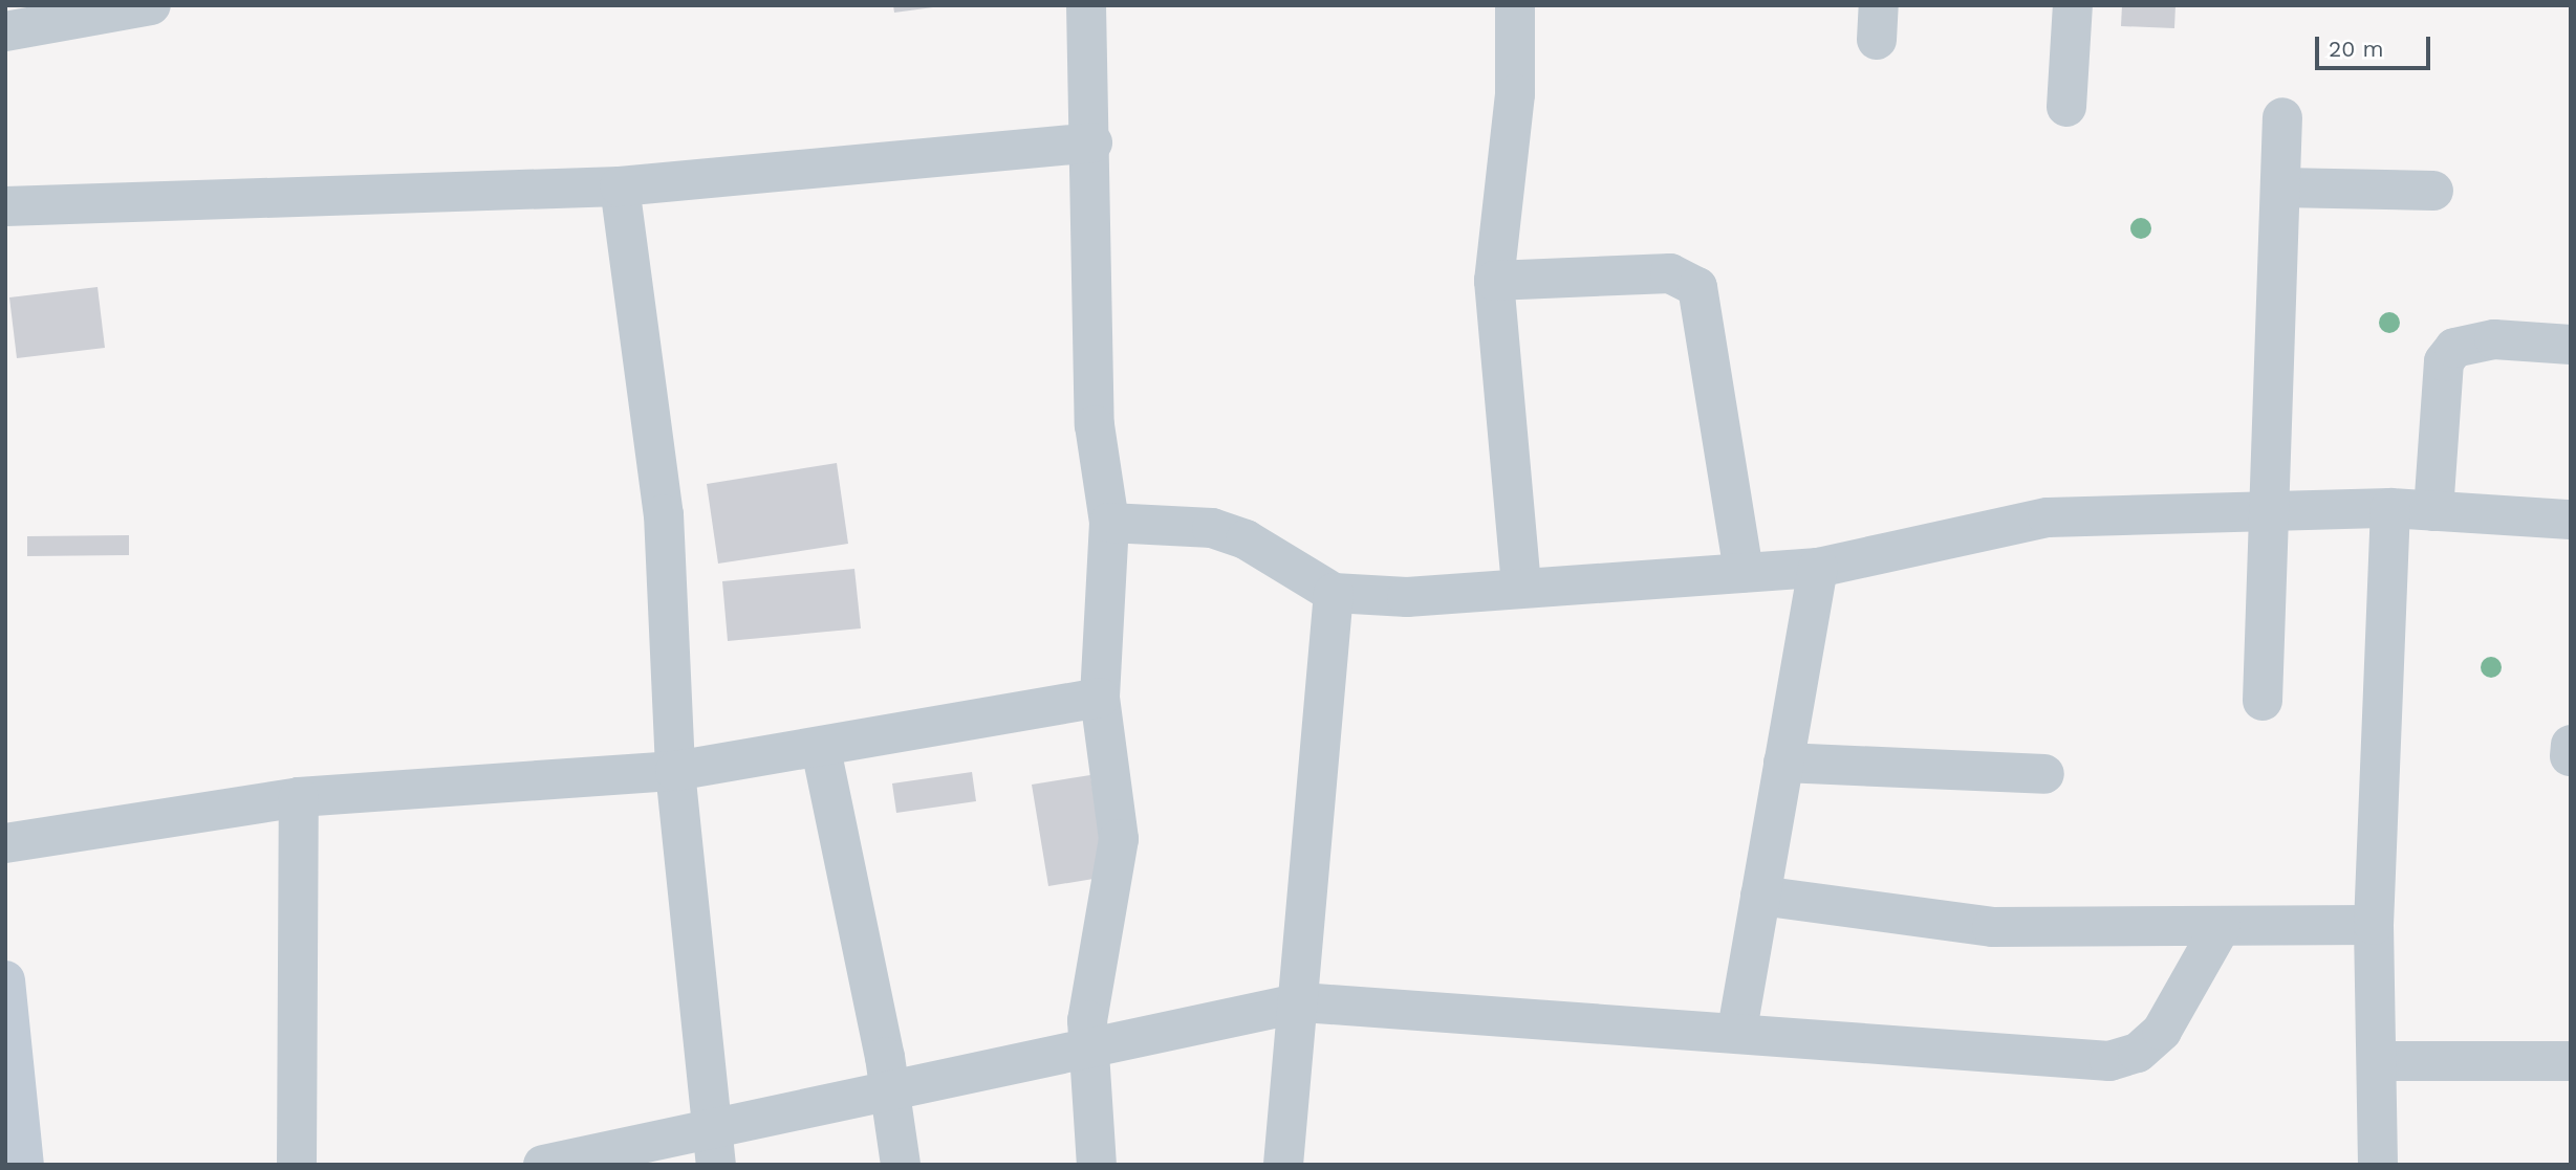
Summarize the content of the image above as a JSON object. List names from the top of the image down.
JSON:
{
  "scale_bar": "20 m"
}
